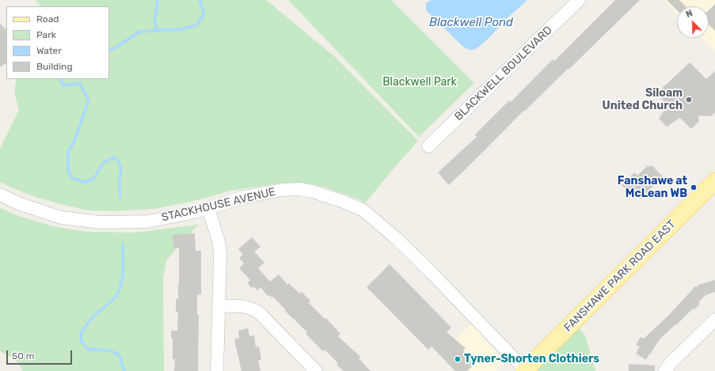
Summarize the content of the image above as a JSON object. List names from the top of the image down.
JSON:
{
  "streets": {
    "main road": ["FANSHAWE PARK ROAD EAST"],
    "street": ["BLACKWELL BOULEVARD", "STACKHOUSE AVENUE"]
  },
  "crossings": [
    ["STACKHOUSE AVENUE", "FANSHAWE PARK ROAD EAST"]
  ],
  "water": ["Blackwell Pond"],
  "parks": ["Blackwell Park"],
  "places": ["Siloam United Church", "Fanshawe at McLean WB", "Tyner-Shorten Clothiers"],
  "legend": [
    "Road",
    "Park",
    "Water",
    "Building"
  ],
  "scale_bar": "50 m",
  "north": "top left"
}
